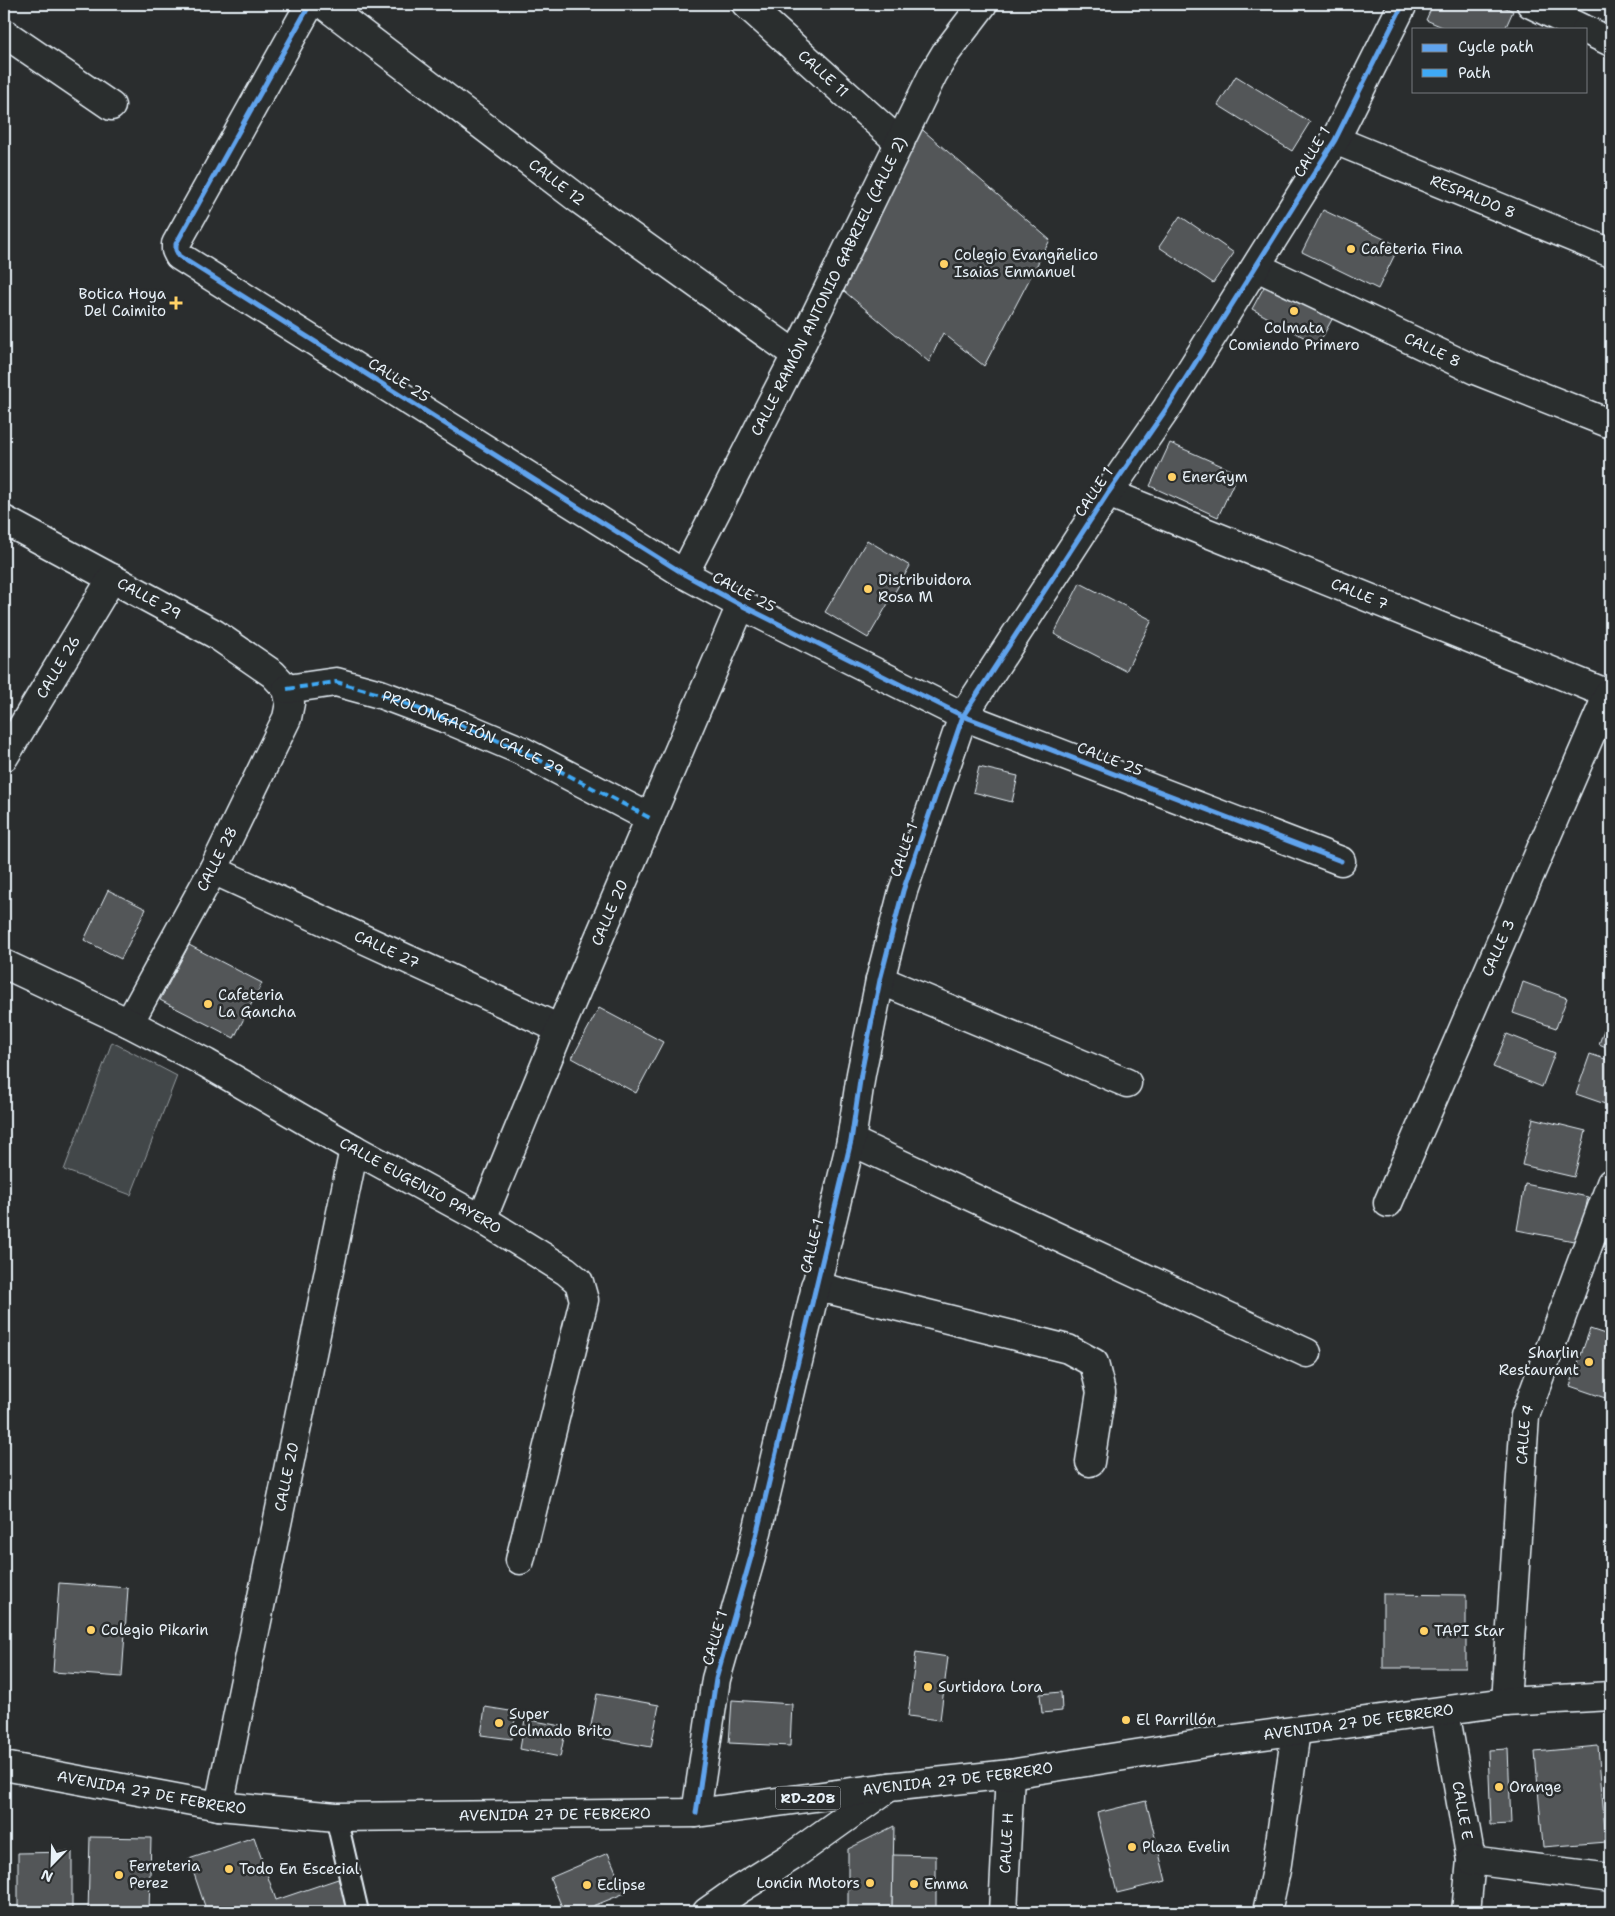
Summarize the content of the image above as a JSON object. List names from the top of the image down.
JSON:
{
  "streets": {
    "street": [
      "CALLE 11",
      "CALLE 1",
      "CALLE 12",
      "RESPALDO 8",
      "CALLE RAMÓN ANTONIO GABRIEL (CALLE 2)",
      "CALLE 8",
      "CALLE 25",
      "CALLE 7",
      "CALLE 29",
      "CALLE 26",
      "PROLONGACIÓN CALLE 29",
      "CALLE 28",
      "CALLE 20",
      "CALLE 3",
      "CALLE 27",
      "CALLE EUGENIO PAYERO",
      "CALLE 4",
      "AVENIDA 27 DE FEBRERO",
      "RD-208",
      "CALLE E",
      "CALLE H"
    ]
  },
  "crossings": [
    ["CALLE 11", "CALLE RAMÓN ANTONIO GABRIEL (CALLE 2)"],
    ["CALLE 1", "RESPALDO 8"],
    ["CALLE 1", "CALLE 8"],
    ["CALLE 1", "CALLE 25"],
    ["CALLE 1", "CALLE 7"],
    ["CALLE 1", "AVENIDA 27 DE FEBRERO"],
    ["CALLE 12", "CALLE RAMÓN ANTONIO GABRIEL (CALLE 2)"],
    ["CALLE RAMÓN ANTONIO GABRIEL (CALLE 2)", "CALLE 25"],
    ["CALLE 25", "CALLE 20"],
    ["CALLE 7", "CALLE 3"],
    ["CALLE 29", "CALLE 26"],
    ["CALLE 29", "PROLONGACIÓN CALLE 29"],
    ["CALLE 29", "CALLE 28"],
    ["PROLONGACIÓN CALLE 29", "CALLE 28"],
    ["PROLONGACIÓN CALLE 29", "CALLE 20"],
    ["CALLE 28", "CALLE 27"],
    ["CALLE 28", "CALLE EUGENIO PAYERO"],
    ["CALLE 20", "CALLE 27"],
    ["CALLE 20", "CALLE EUGENIO PAYERO"],
    ["CALLE 20", "AVENIDA 27 DE FEBRERO"],
    ["CALLE 4", "AVENIDA 27 DE FEBRERO"],
    ["AVENIDA 27 DE FEBRERO", "CALLE E"],
    ["AVENIDA 27 DE FEBRERO", "CALLE H"]
  ],
  "places": {
    "other": [
      "Cafeteria Fina",
      "Colegio Evangñelico Isaias Enmanuel",
      "Colmata Comiendo Primero",
      "EnerGym",
      "Distribuidora Rosa M",
      "Cafeteria La Gancha",
      "Sharlin Restaurant",
      "Colegio Pikarin",
      "TAPI Star",
      "Surtidora Lora",
      "El Parrillón",
      "Super Colmado Brito",
      "Orange",
      "Plaza Evelin",
      "Todo En Escecial",
      "Ferreteria Perez",
      "Loncin Motors",
      "Emma",
      "Eclipse"
    ],
    "health": ["Botica Hoya Del Caimito"]
  },
  "legend": ["Cycle path", "Path"],
  "north": "bottom left"
}
